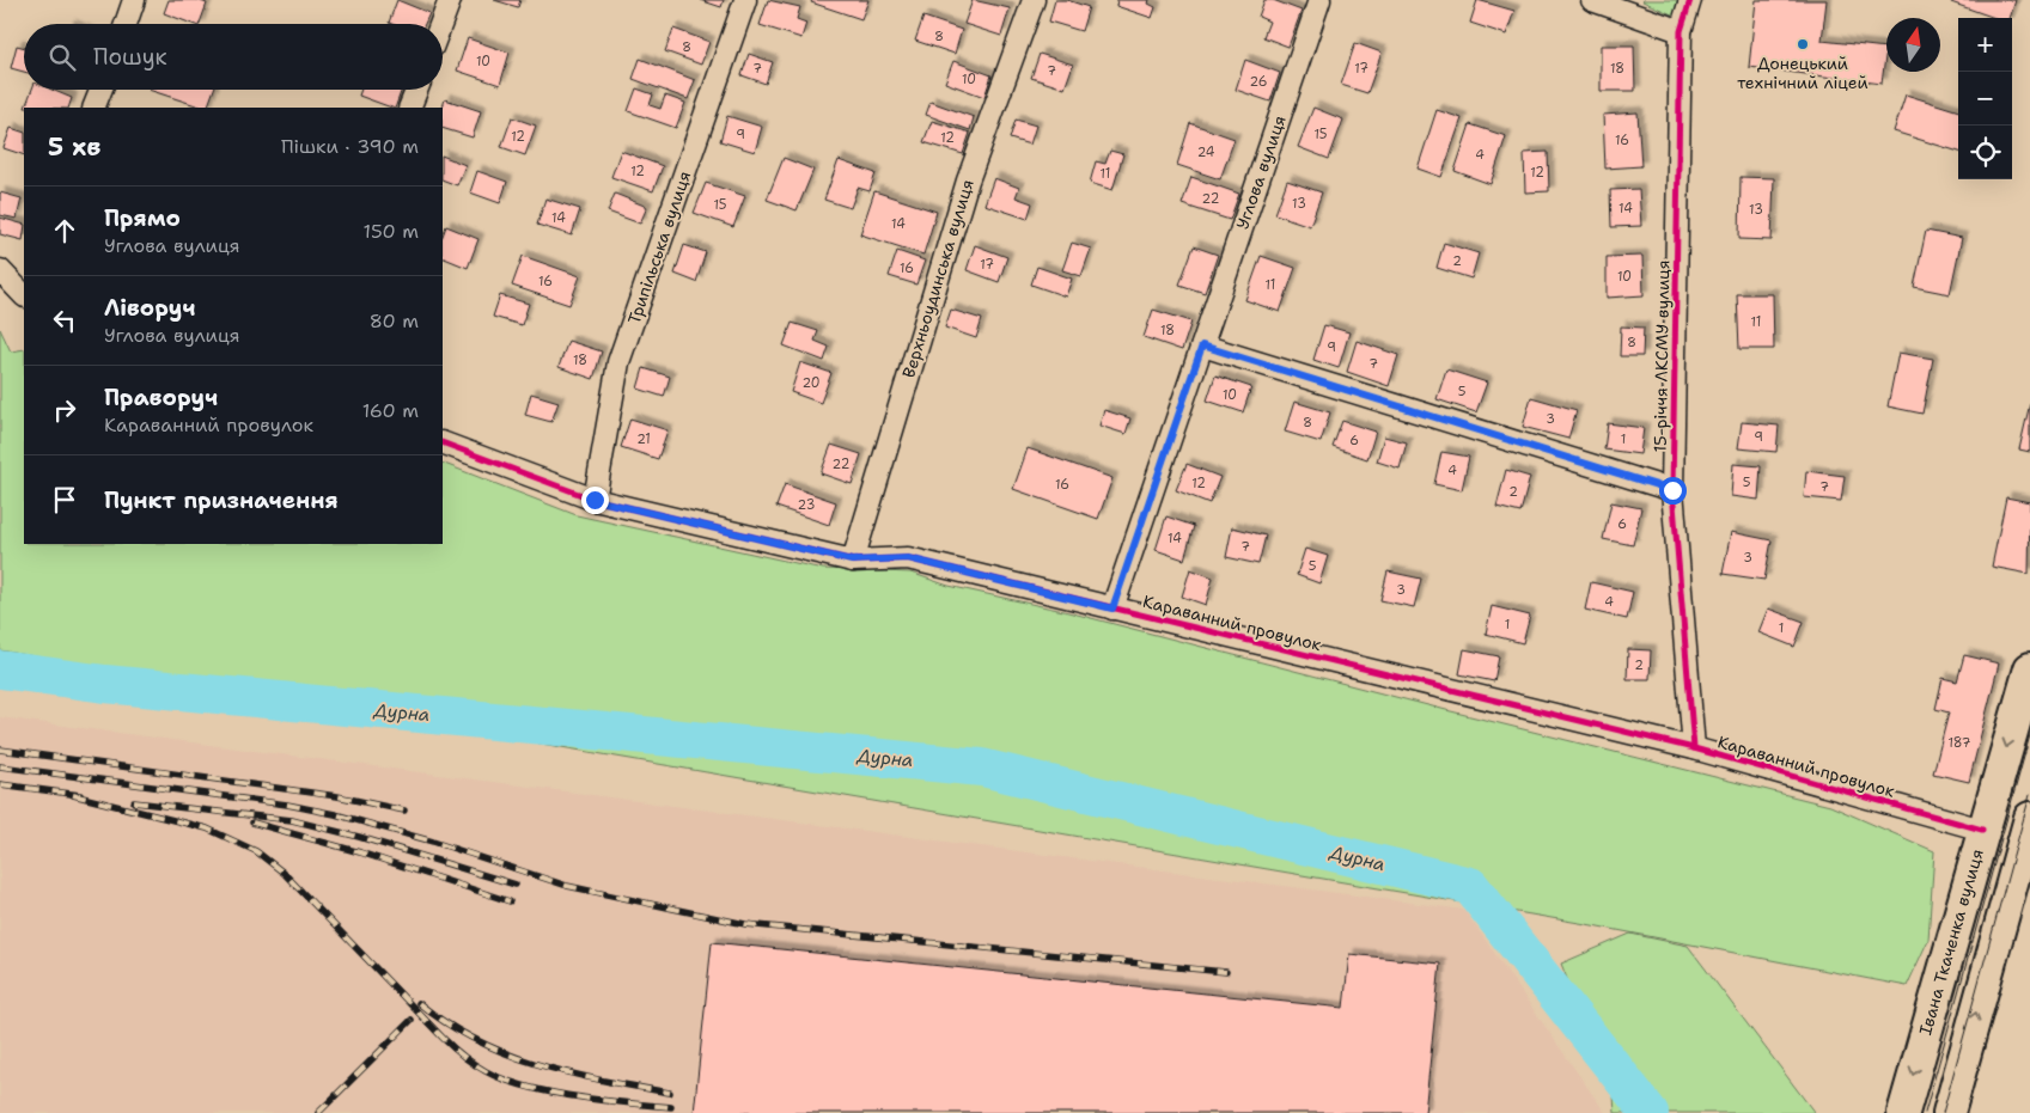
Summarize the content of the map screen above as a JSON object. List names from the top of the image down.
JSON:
{
  "streets": {
    "main road": ["Івана Ткаченка вулиця"],
    "street": [
      "Углова вулиця",
      "Трипільська вулиця",
      "Верхньоудинська вулиця",
      "15-річчя ЛКСМУ вулиця",
      "Караванний провулок"
    ]
  },
  "crossings": [
    ["Углова вулиця", "Караванний провулок"],
    ["Трипільська вулиця", "Караванний провулок"],
    ["Верхньоудинська вулиця", "Караванний провулок"],
    ["15-річчя ЛКСМУ вулиця", "Караванний провулок"],
    ["Караванний провулок", "Івана Ткаченка вулиця"]
  ],
  "water": ["Дурна"],
  "places": ["Донецький технічний ліцей"],
  "house_numbers": [
    "8",
    "8",
    "10",
    "7",
    "17",
    "18",
    "7",
    "10",
    "26",
    "9",
    "15",
    "12",
    "12",
    "16",
    "24",
    "4",
    "12",
    "12",
    "11",
    "22",
    "13",
    "15",
    "14",
    "13",
    "14",
    "14",
    "2",
    "17",
    "16",
    "10",
    "16",
    "11",
    "11",
    "18",
    "8",
    "9",
    "18",
    "7",
    "20",
    "5",
    "10",
    "3",
    "8",
    "9",
    "21",
    "1",
    "6",
    "22",
    "4",
    "5",
    "12",
    "16",
    "7",
    "2",
    "23",
    "6",
    "14",
    "7",
    "3",
    "5",
    "3",
    "4",
    "1",
    "1",
    "2",
    "187"
  ],
  "north": "top",
  "page": {
    "map_buttons": ["+", "−"],
    "search": "Пошук",
    "heading": ["5 хв", "Пішки · 390 m"],
    "list": [
      ["Прямо", "Углова вулиця", "150 m"],
      ["Ліворуч", "Углова вулиця", "80 m"],
      ["Праворуч", "Караванний провулок", "160 m"],
      "Пункт призначення"
    ]
  }
}
